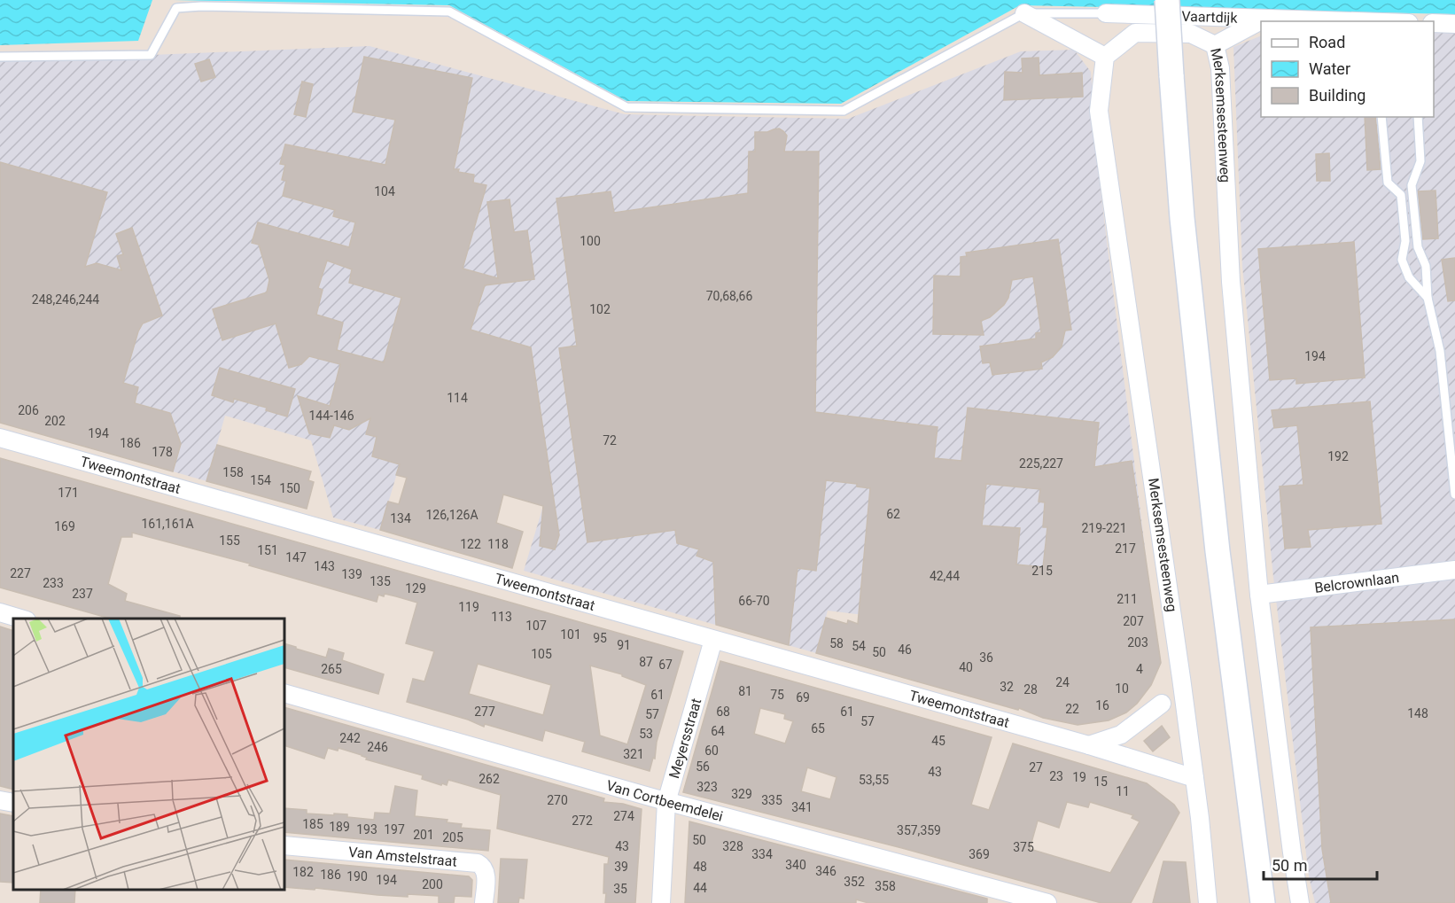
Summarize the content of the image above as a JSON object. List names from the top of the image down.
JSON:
{
  "streets": {
    "street": [
      "Vaartdijk",
      "Merksemsesteenweg",
      "Tweemontstraat",
      "Belcrownlaan",
      "Meyersstraat",
      "Van Cortbeemdelei",
      "Van Amstelstraat"
    ]
  },
  "crossings": [
    ["Merksemsesteenweg", "Tweemontstraat"],
    ["Merksemsesteenweg", "Belcrownlaan"],
    ["Tweemontstraat", "Meyersstraat"],
    ["Meyersstraat", "Van Cortbeemdelei"]
  ],
  "house_numbers": [
    "104",
    "100",
    "70,68,66",
    "248,246,244",
    "102",
    "194",
    "114",
    "206",
    "144-146",
    "202",
    "194",
    "72",
    "186",
    "178",
    "192",
    "225,227",
    "158",
    "154",
    "150",
    "171",
    "62",
    "126,126A",
    "134",
    "161,161A",
    "169",
    "219-221",
    "155",
    "122",
    "118",
    "217",
    "151",
    "147",
    "143",
    "215",
    "227",
    "139",
    "42,44",
    "135",
    "233",
    "129",
    "237",
    "211",
    "66-70",
    "119",
    "113",
    "207",
    "107",
    "101",
    "95",
    "203",
    "58",
    "91",
    "54",
    "46",
    "50",
    "105",
    "36",
    "87",
    "67",
    "40",
    "265",
    "4",
    "24",
    "32",
    "10",
    "28",
    "81",
    "61",
    "75",
    "69",
    "16",
    "22",
    "277",
    "68",
    "61",
    "148",
    "57",
    "57",
    "65",
    "64",
    "53",
    "242",
    "45",
    "246",
    "60",
    "321",
    "56",
    "27",
    "43",
    "23",
    "19",
    "262",
    "53,55",
    "15",
    "323",
    "11",
    "329",
    "270",
    "335",
    "341",
    "274",
    "272",
    "185",
    "189",
    "193",
    "197",
    "357,359",
    "201",
    "205",
    "50",
    "43",
    "328",
    "375",
    "334",
    "369",
    "340",
    "39",
    "48",
    "346",
    "182",
    "186",
    "190",
    "194",
    "352",
    "200",
    "358",
    "44",
    "35"
  ],
  "legend": ["Road", "Water", "Building"],
  "scale_bar": "50 m"
}
